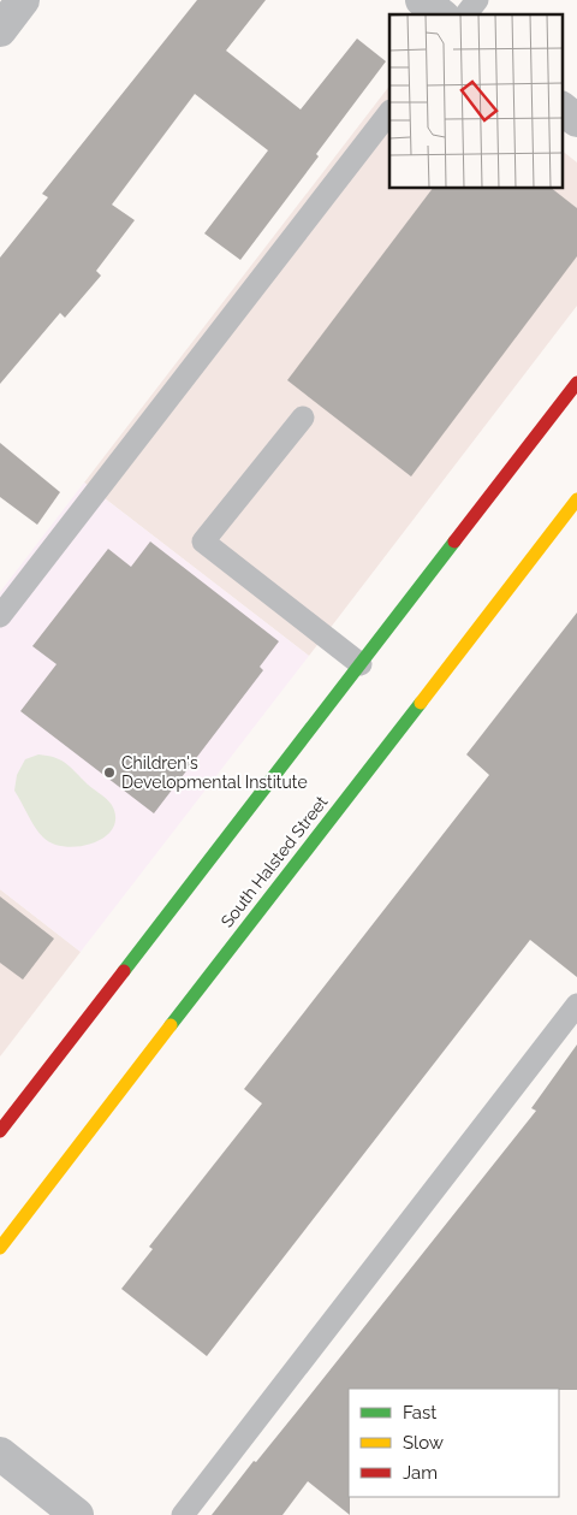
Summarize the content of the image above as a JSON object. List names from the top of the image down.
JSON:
{
  "streets": {
    "main road": ["South Halsted Street"]
  },
  "places": ["Children's Developmental Institute"],
  "legend": ["Fast", "Slow", "Jam"]
}
